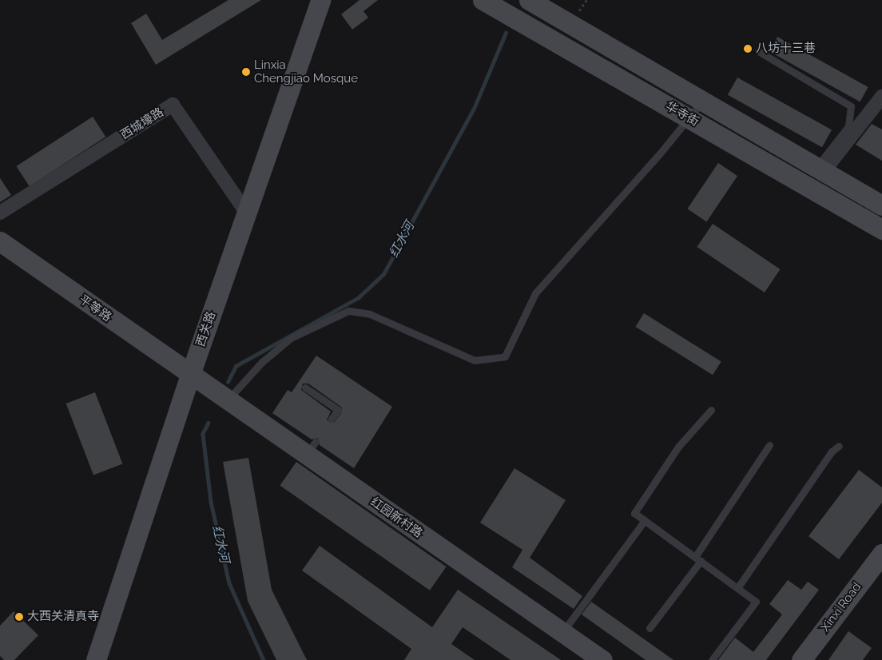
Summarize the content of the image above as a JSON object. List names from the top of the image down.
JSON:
{
  "streets": {
    "main road": [
      "华寺街",
      "平等路",
      "西关路",
      "红园新村路",
      "Xinxi Road"
    ],
    "street": ["西城壕路"]
  },
  "crossings": [
    ["西城壕路", "西关路"],
    ["平等路", "西关路"],
    ["平等路", "红园新村路"],
    ["西关路", "红园新村路"]
  ],
  "water": ["红水河"],
  "places": ["八坊十三巷", "Linxia Chengjiao Mosque", "大西关清真寺"]
}
